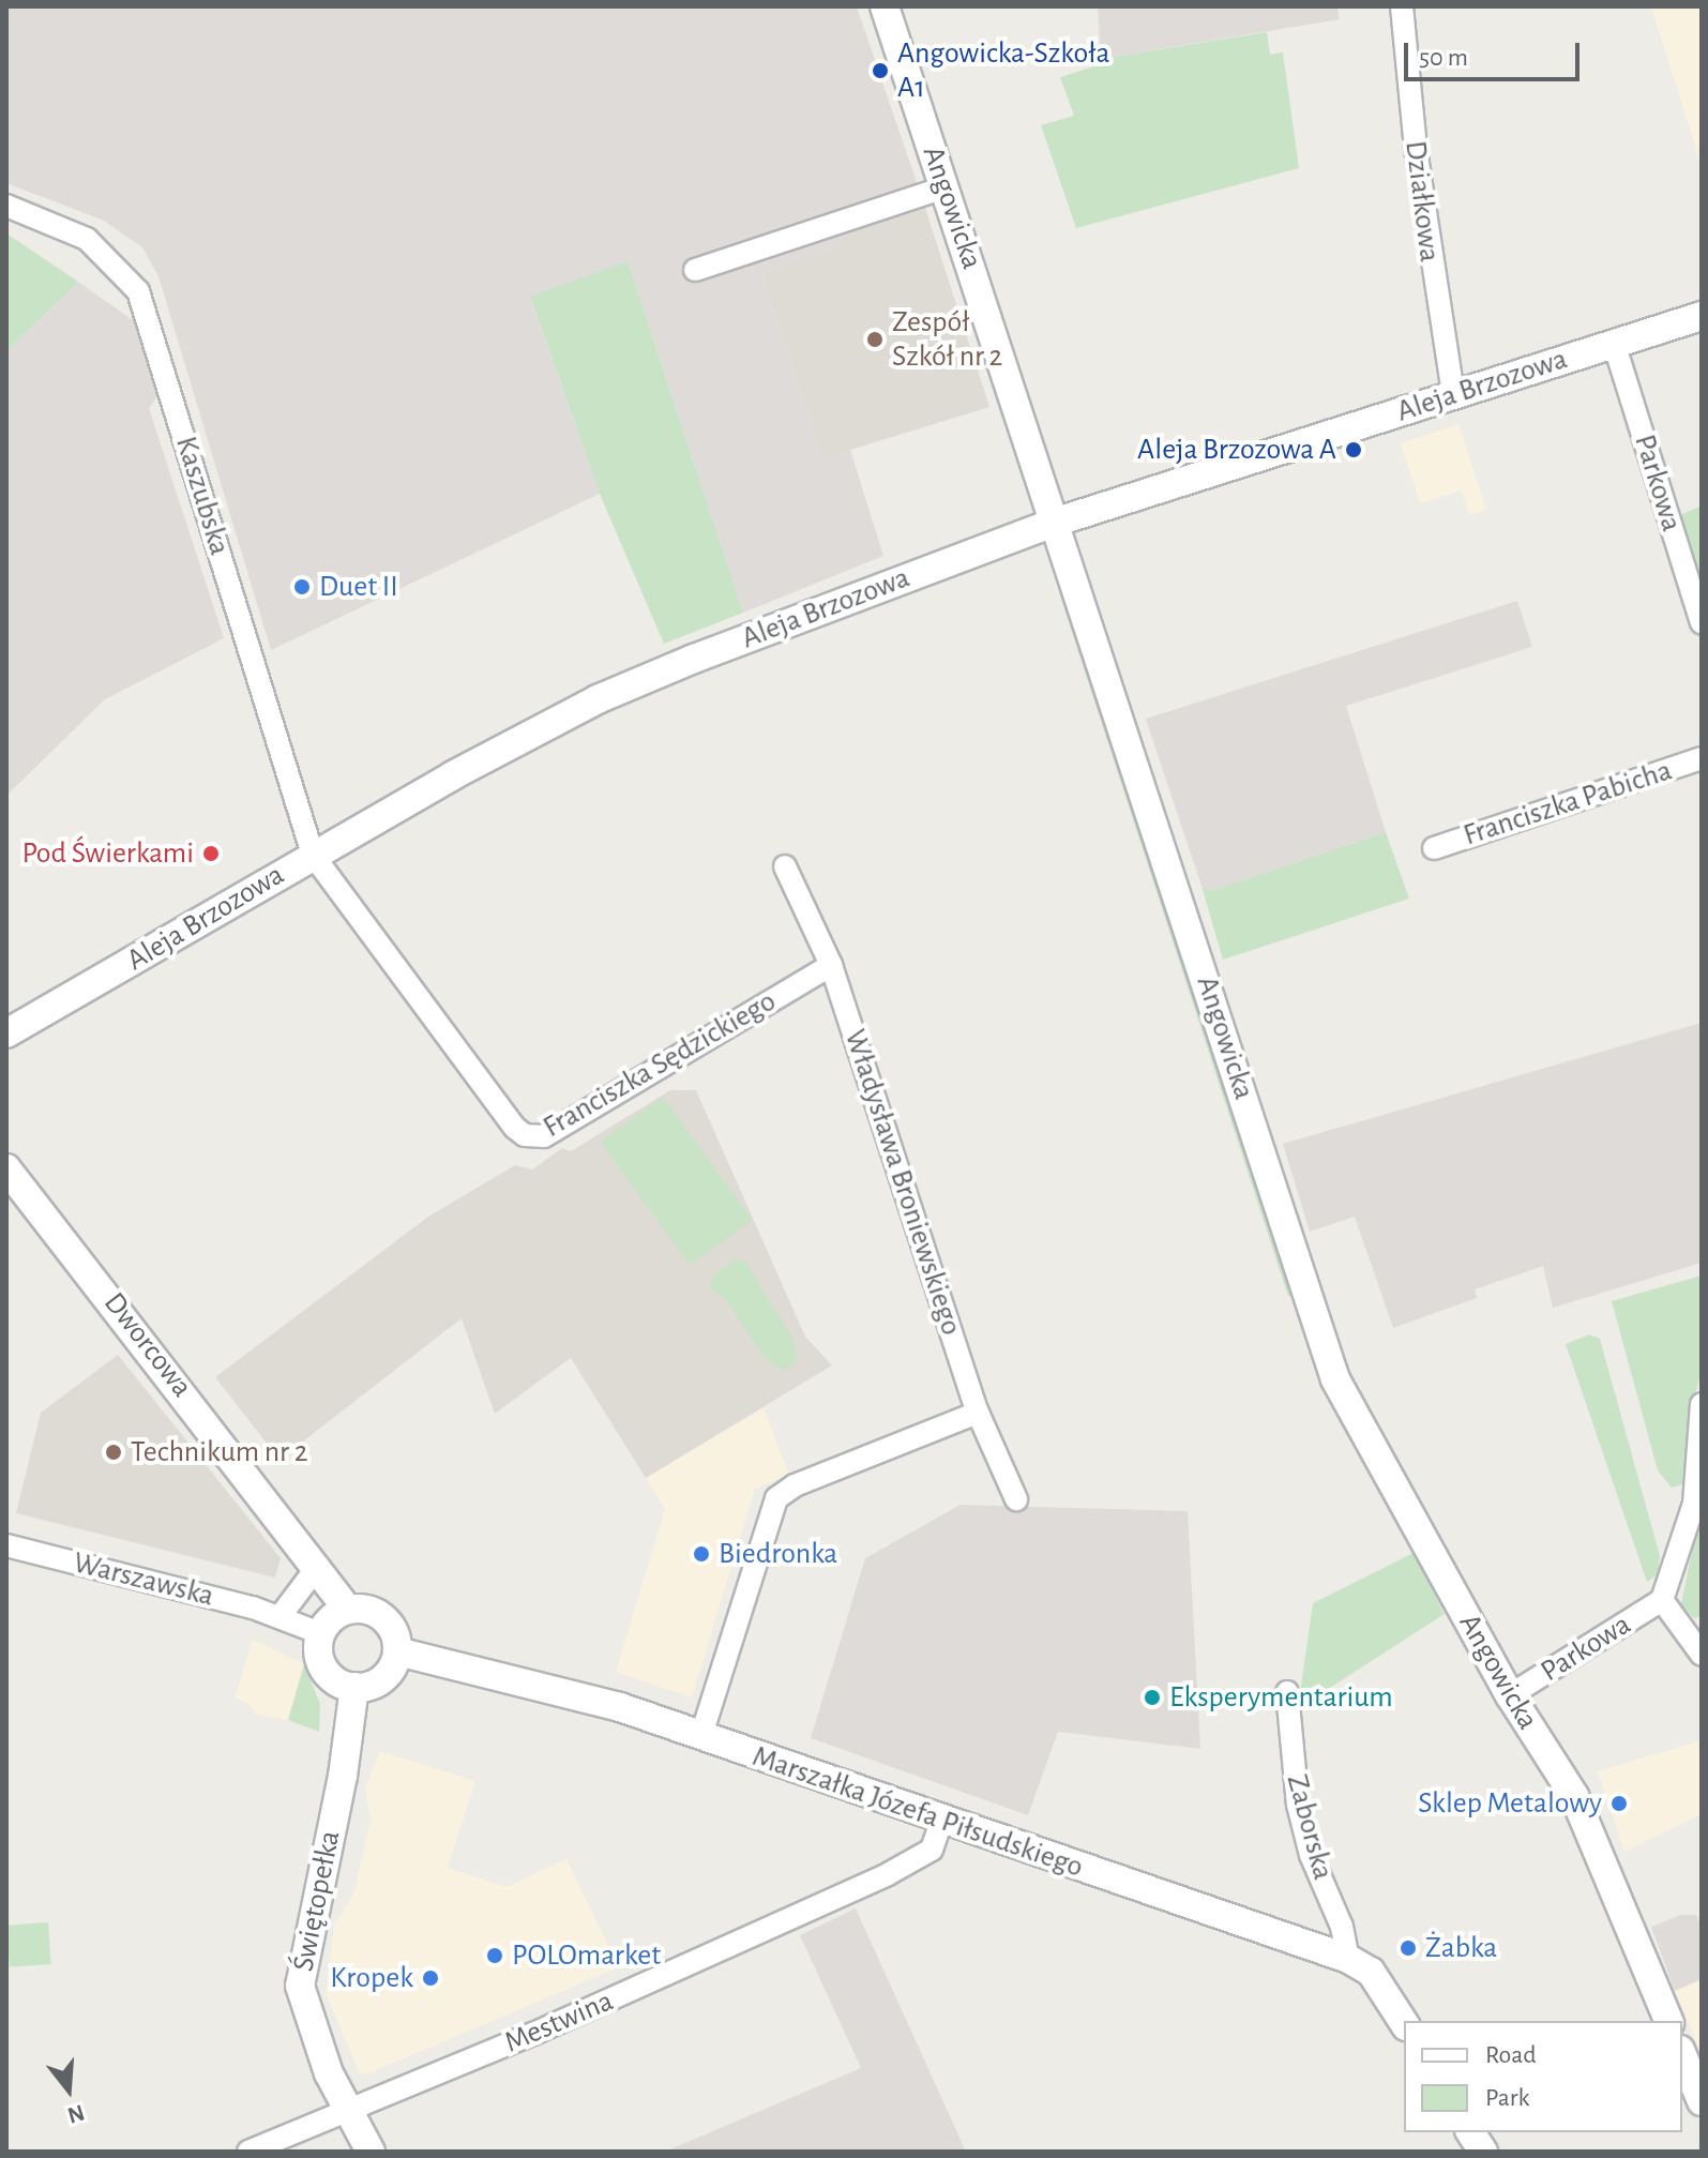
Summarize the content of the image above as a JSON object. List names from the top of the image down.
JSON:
{
  "streets": {
    "street": [
      "Działkowa",
      "Angowicka",
      "Aleja Brzozowa",
      "Parkowa",
      "Kaszubska",
      "Franciszka Pabicha",
      "Franciszka Sędzickiego",
      "Władysława Broniewskiego",
      "Dworcowa",
      "Warszawska",
      "Marszałka Józefa Piłsudskiego",
      "Zaborska",
      "Świętopełka",
      "Mestwina"
    ]
  },
  "crossings": [
    ["Działkowa", "Aleja Brzozowa"],
    ["Angowicka", "Aleja Brzozowa"],
    ["Angowicka", "Parkowa"],
    ["Aleja Brzozowa", "Parkowa"],
    ["Aleja Brzozowa", "Kaszubska"],
    ["Aleja Brzozowa", "Franciszka Sędzickiego"],
    ["Kaszubska", "Franciszka Sędzickiego"],
    ["Franciszka Sędzickiego", "Władysława Broniewskiego"],
    ["Dworcowa", "Warszawska"],
    ["Dworcowa", "Marszałka Józefa Piłsudskiego"],
    ["Dworcowa", "Świętopełka"],
    ["Warszawska", "Marszałka Józefa Piłsudskiego"],
    ["Warszawska", "Świętopełka"],
    ["Marszałka Józefa Piłsudskiego", "Zaborska"],
    ["Marszałka Józefa Piłsudskiego", "Świętopełka"],
    ["Marszałka Józefa Piłsudskiego", "Mestwina"],
    ["Świętopełka", "Mestwina"]
  ],
  "places": [
    "Angowicka-Szkoła A1",
    "Zespół Szkół nr 2",
    "Aleja Brzozowa A",
    "Duet II",
    "Pod Świerkami",
    "Technikum nr 2",
    "Biedronka",
    "Eksperymentarium",
    "Sklep Metalowy",
    "Żabka",
    "POLOmarket",
    "Kropek"
  ],
  "legend": ["Road", "Park"],
  "scale_bar": "50 m",
  "north": "bottom"
}
